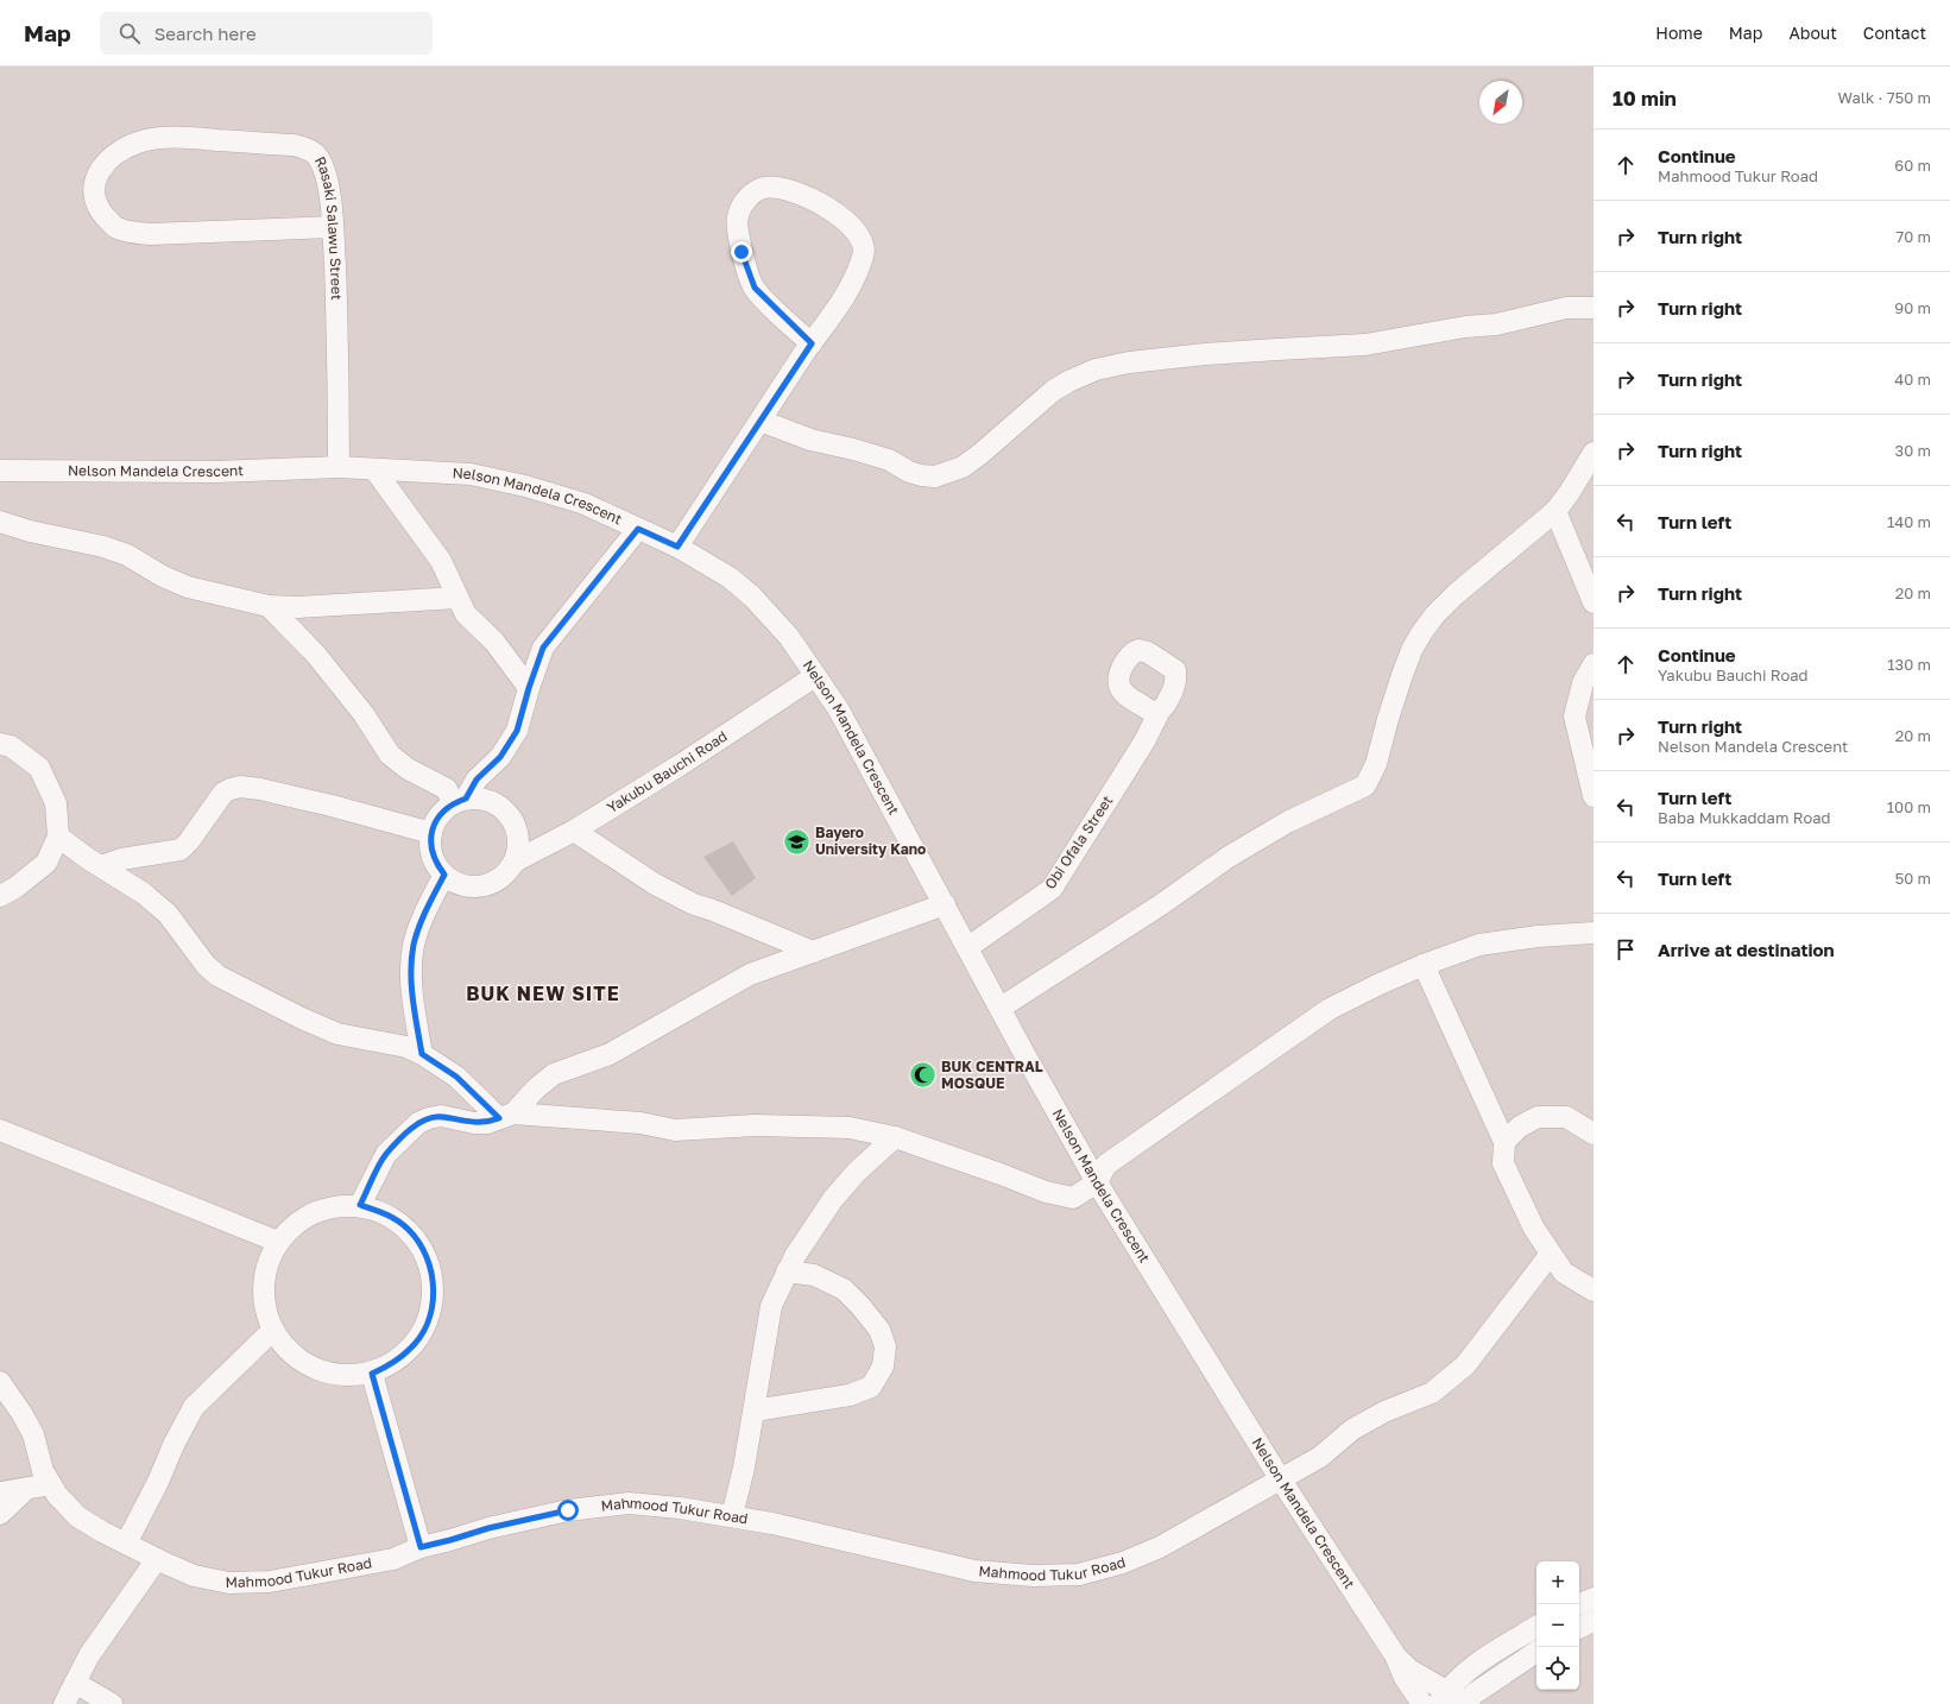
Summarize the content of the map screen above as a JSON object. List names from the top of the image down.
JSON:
{
  "streets": {
    "street": [
      "Rasaki Salawu Street",
      "Nelson Mandela Crescent",
      "Yakubu Bauchi Road",
      "Obi Ofala Street",
      "Mahmood Tukur Road"
    ]
  },
  "crossings": [
    ["Rasaki Salawu Street", "Nelson Mandela Crescent"],
    ["Nelson Mandela Crescent", "Yakubu Bauchi Road"],
    ["Nelson Mandela Crescent", "Obi Ofala Street"],
    ["Nelson Mandela Crescent", "Mahmood Tukur Road"]
  ],
  "districts": ["BUK NEW SITE"],
  "places": {
    "school or university": ["Bayero University Kano"],
    "mosque": ["BUK CENTRAL MOSQUE"]
  },
  "north": "bottom left",
  "page": {
    "header": "Map",
    "search": "Search here",
    "nav": [
      "Home",
      "Map",
      "About",
      "Contact"
    ],
    "heading": ["10 min", "Walk · 750 m"],
    "list": [
      ["Continue", "Mahmood Tukur Road", "60 m"],
      ["Turn right", "70 m"],
      ["Turn right", "90 m"],
      ["Turn right", "40 m"],
      ["Turn right", "30 m"],
      ["Turn left", "140 m"],
      ["Turn right", "20 m"],
      ["Continue", "Yakubu Bauchi Road", "130 m"],
      ["Turn right", "Nelson Mandela Crescent", "20 m"],
      ["Turn left", "Baba Mukkaddam Road", "100 m"],
      ["Turn left", "50 m"],
      "Arrive at destination"
    ],
    "map_buttons": ["+", "−"]
  }
}
